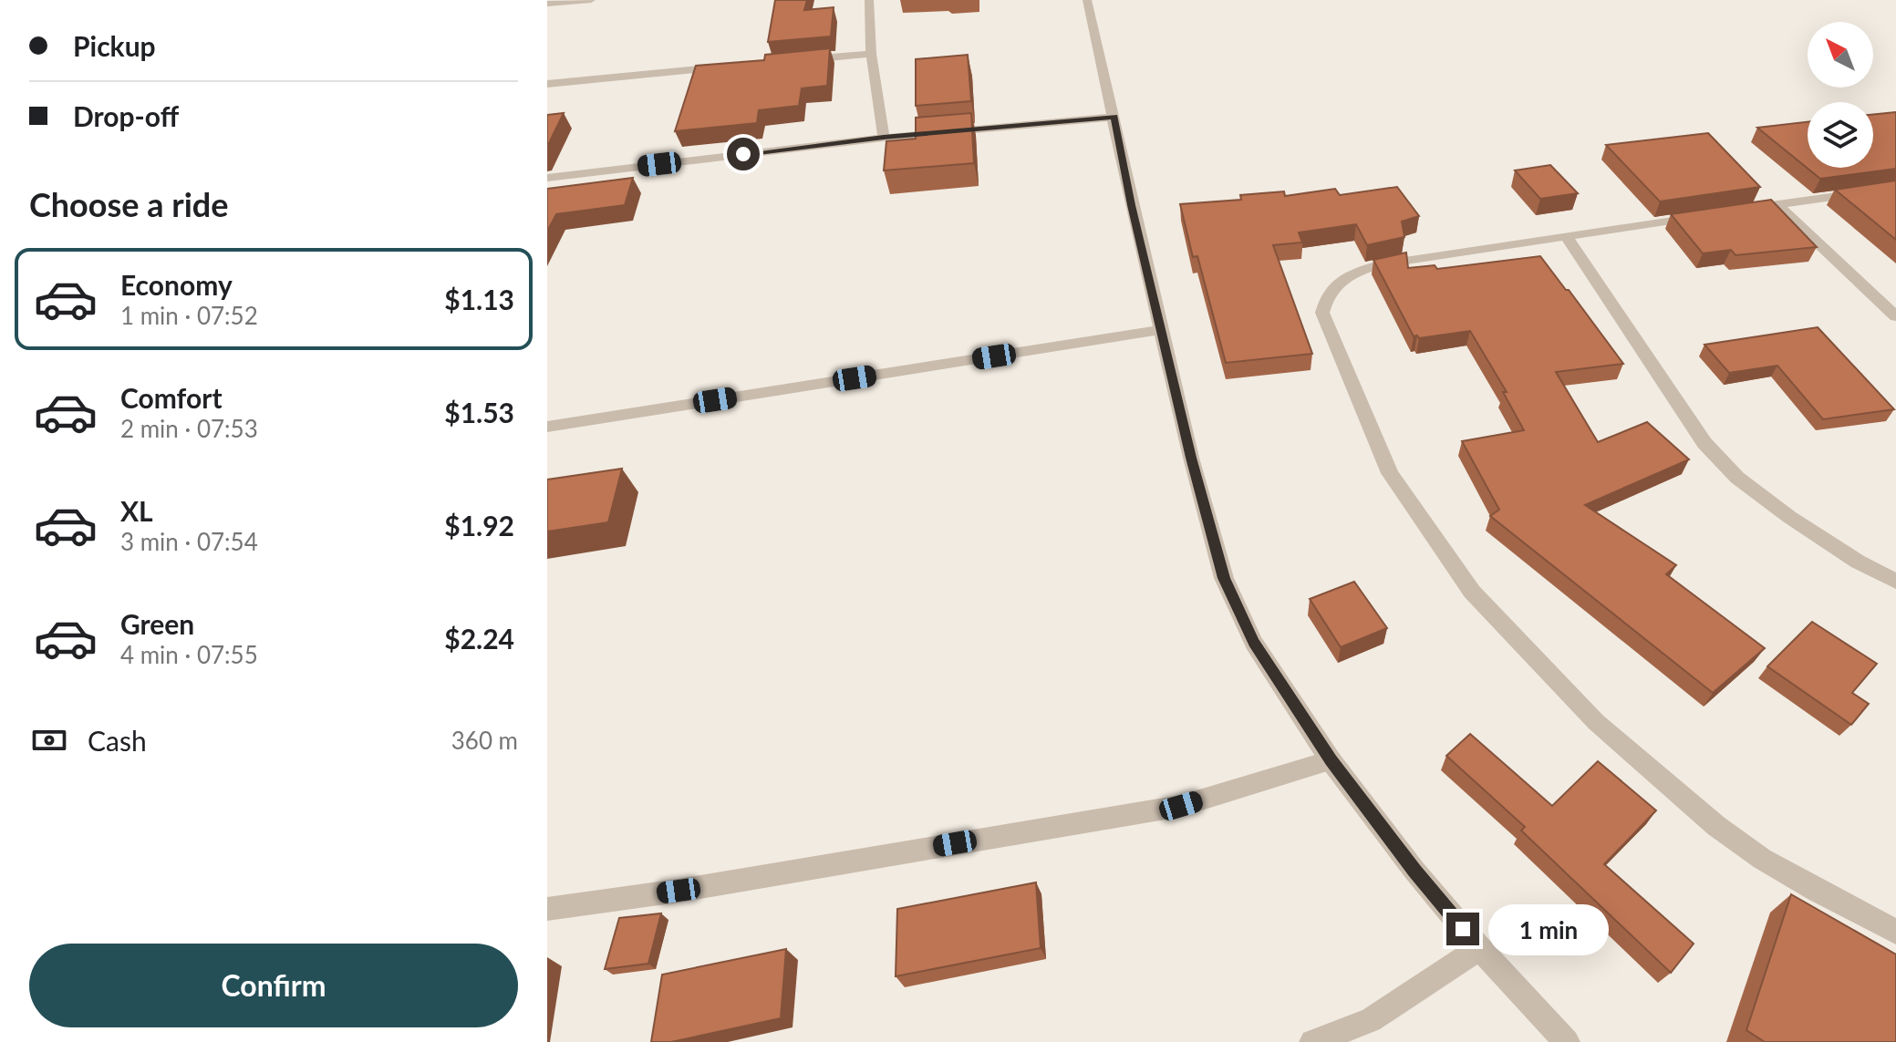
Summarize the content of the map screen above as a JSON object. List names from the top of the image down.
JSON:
{
  "north": "top left",
  "page": {
    "banner": ["Pickup", "Drop-off"],
    "heading": "Choose a ride",
    "list": [
      {
        "name": "Economy",
        "note": "1 min · 07:52",
        "value": "$1.13"
      },
      {
        "name": "Comfort",
        "note": "2 min · 07:53",
        "value": "$1.53"
      },
      {
        "name": "XL",
        "note": "3 min · 07:54",
        "value": "$1.92"
      },
      {
        "name": "Green",
        "note": "4 min · 07:55",
        "value": "$2.24"
      }
    ],
    "pay": ["Cash", "360 m"],
    "bubble": "1 min",
    "buttons": "Confirm"
  }
}
